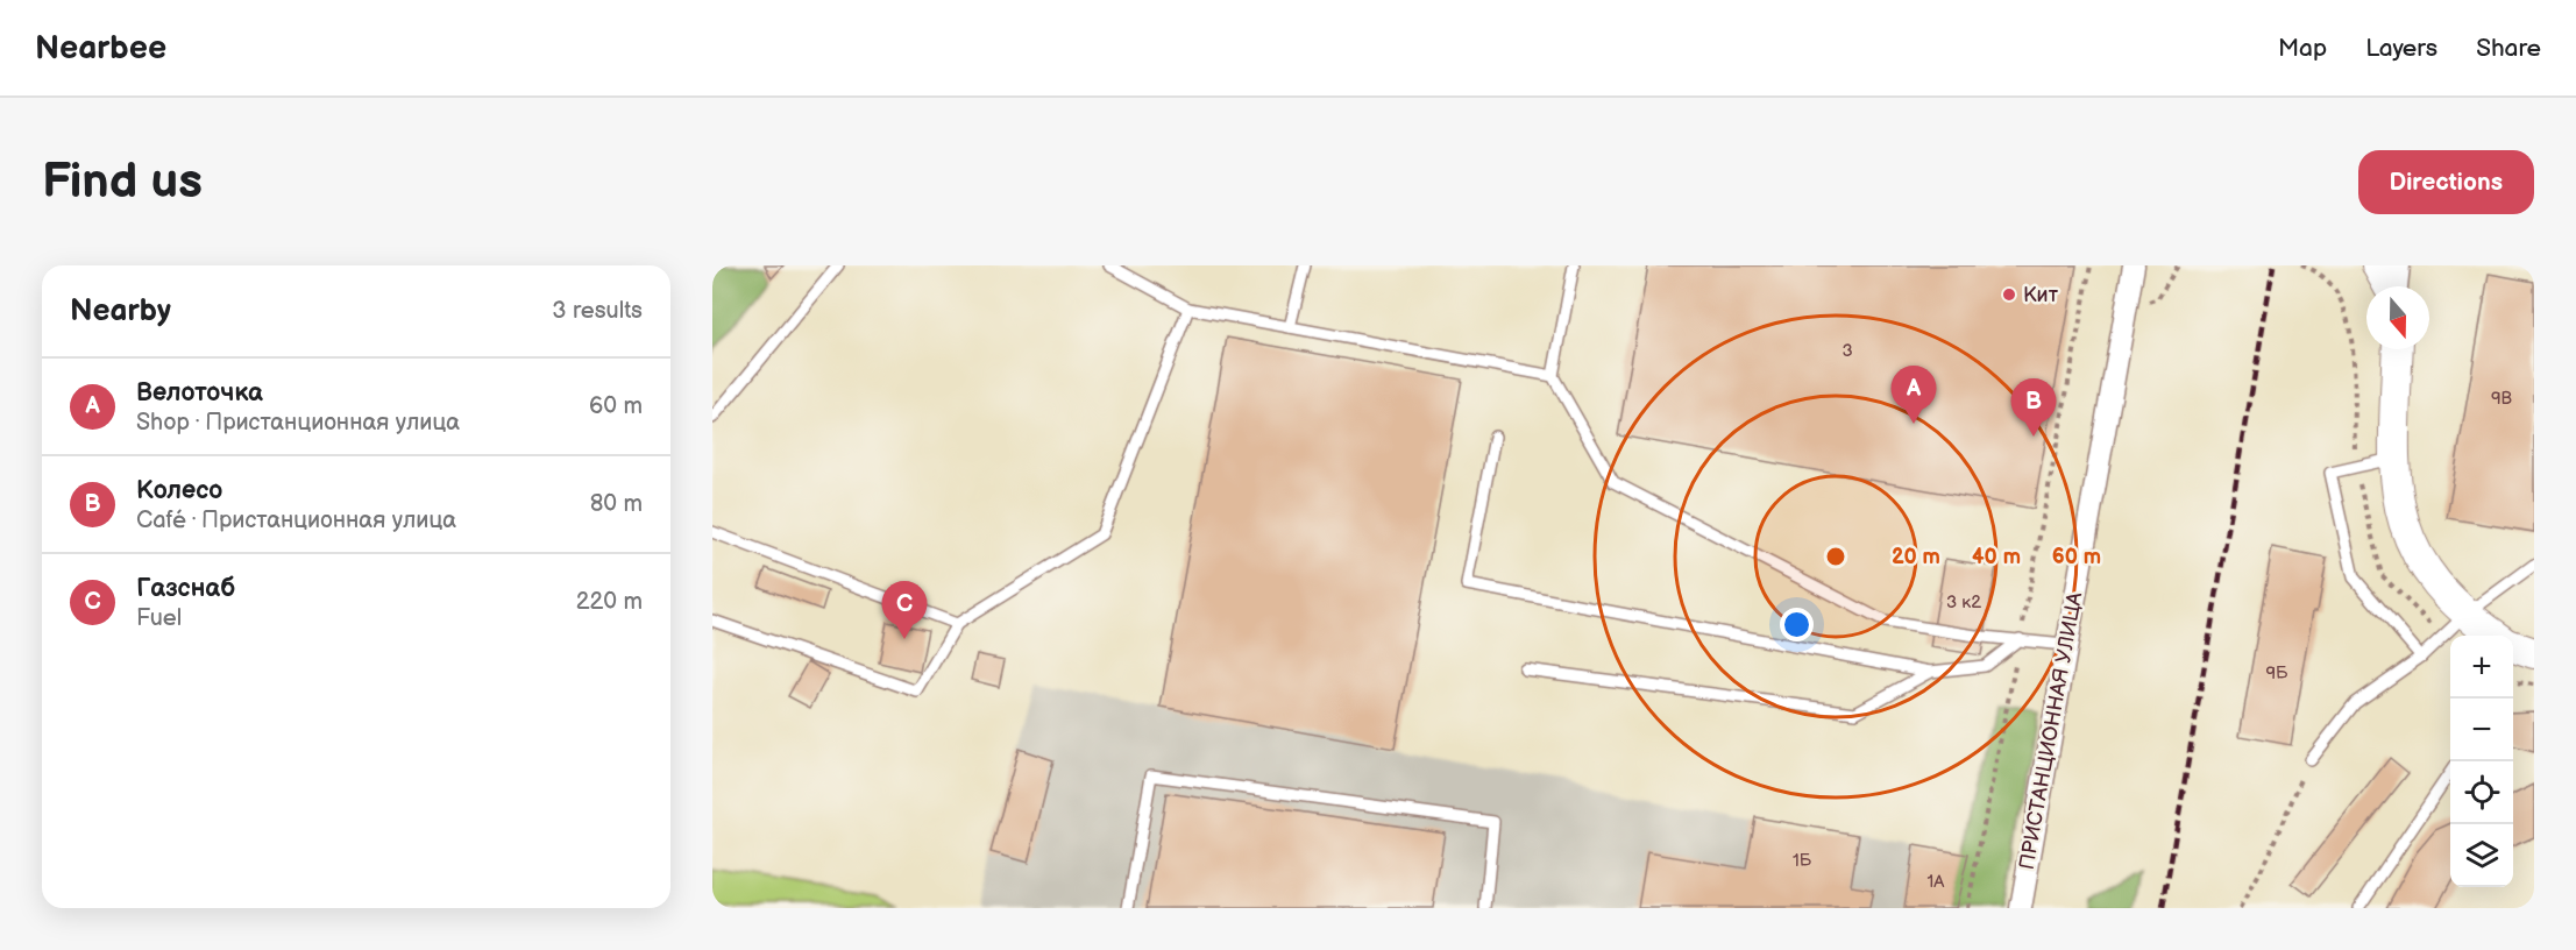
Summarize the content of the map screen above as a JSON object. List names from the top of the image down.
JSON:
{
  "streets": {
    "street": ["ПРИСТАНЦИОННАЯ УЛИЦА"]
  },
  "places": ["Кит"],
  "house_numbers": [
    "3",
    "9В",
    "3 к2",
    "9Б",
    "1Б",
    "1А"
  ],
  "north": "bottom",
  "page": {
    "header": "Nearbee",
    "nav": ["Map", "Layers", "Share"],
    "buttons": "Directions",
    "title": "Find us",
    "heading": ["Nearby", "3 results"],
    "list": [
      {
        "mark": "A",
        "name": "Велоточка",
        "note": "Shop · Пристанционная улица",
        "value": "60 m"
      },
      {
        "mark": "B",
        "name": "Колесо",
        "note": "Café · Пристанционная улица",
        "value": "80 m"
      },
      {
        "mark": "C",
        "name": "Газснаб",
        "note": "Fuel",
        "value": "220 m"
      }
    ],
    "pins": ["A", "B", "C"],
    "map_buttons": ["+", "−"]
  },
  "rings": ["20 m", "40 m", "60 m"]
}
